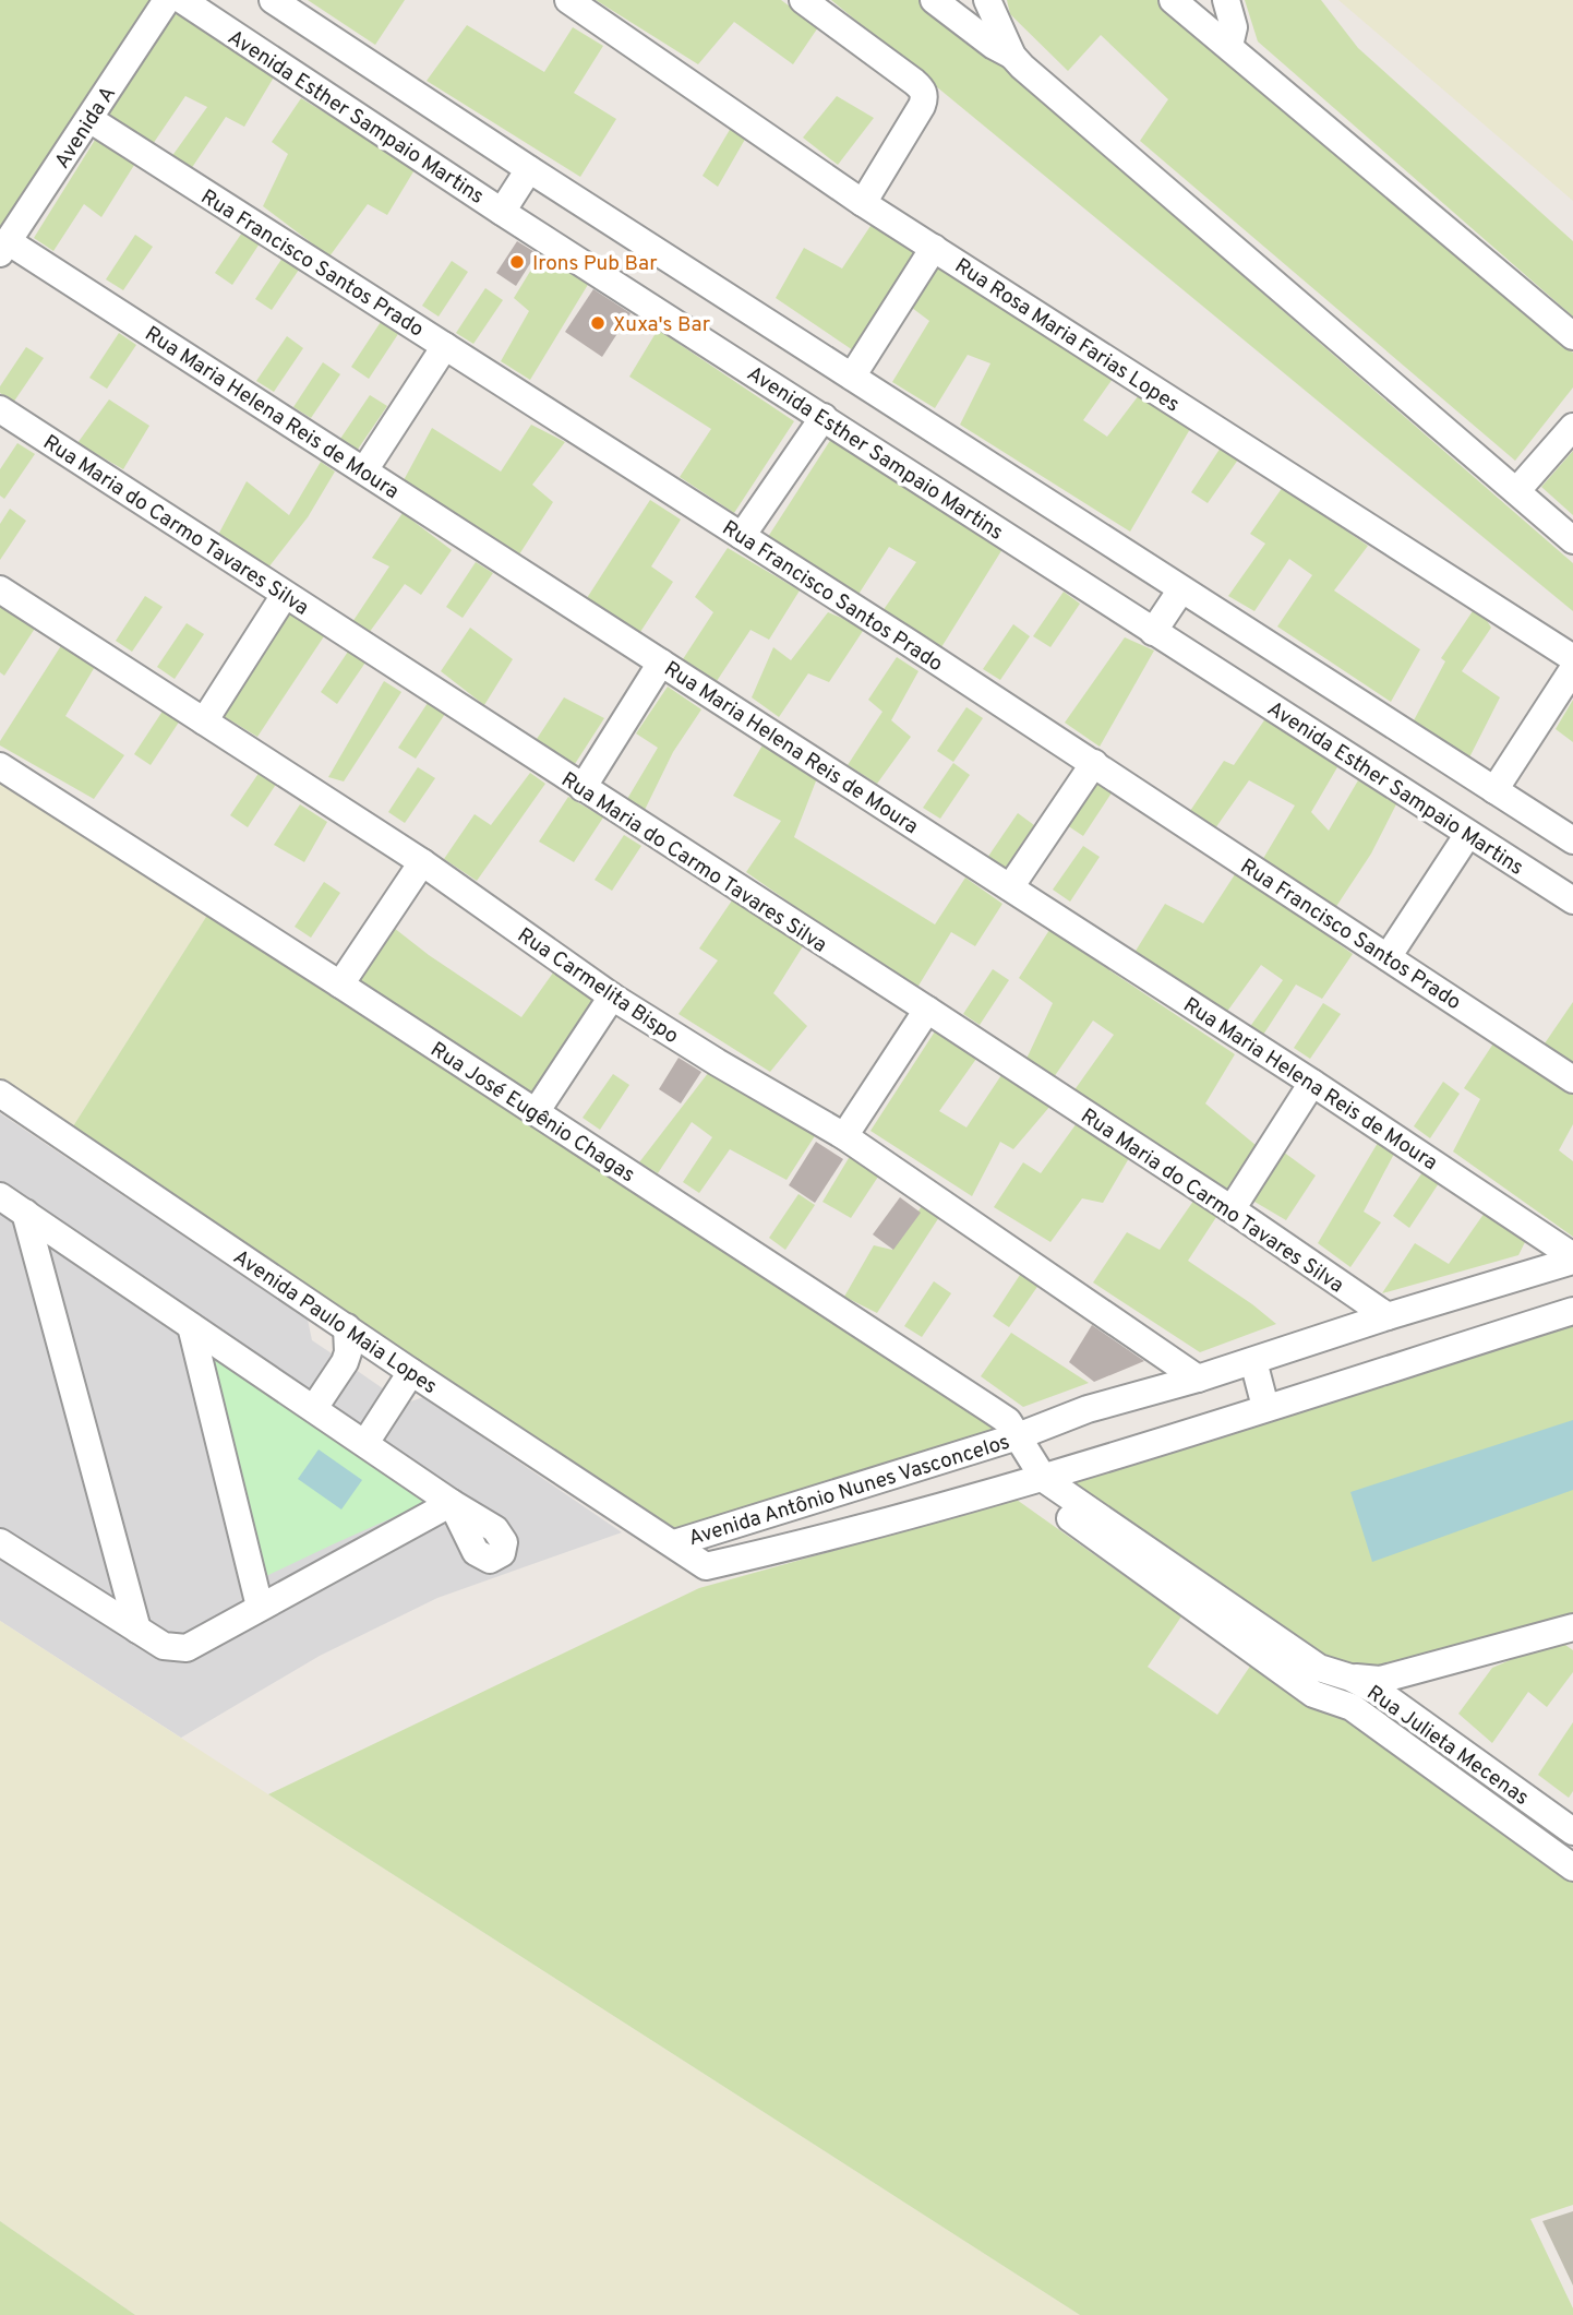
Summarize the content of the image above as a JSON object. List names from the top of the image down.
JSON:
{
  "streets": {
    "street": [
      "Avenida Esther Sampaio Martins",
      "Avenida A",
      "Rua Francisco Santos Prado",
      "Rua Rosa Maria Farias Lopes",
      "Rua Maria Helena Reis de Moura",
      "Rua Maria do Carmo Tavares Silva",
      "Rua Carmelita Bispo",
      "Rua José Eugênio Chagas",
      "Avenida Paulo Maia Lopes",
      "Avenida Antônio Nunes Vasconcelos",
      "Rua Julieta Mecenas"
    ]
  },
  "crossings": [
    ["Avenida A", "Rua Francisco Santos Prado"],
    ["Avenida A", "Rua Maria Helena Reis de Moura"],
    ["Rua Maria Helena Reis de Moura", "Avenida Antônio Nunes Vasconcelos"],
    ["Rua Maria do Carmo Tavares Silva", "Avenida Antônio Nunes Vasconcelos"],
    ["Rua Carmelita Bispo", "Avenida Antônio Nunes Vasconcelos"],
    ["Rua José Eugênio Chagas", "Avenida Antônio Nunes Vasconcelos"],
    ["Rua José Eugênio Chagas", "Rua Julieta Mecenas"],
    ["Avenida Paulo Maia Lopes", "Avenida Antônio Nunes Vasconcelos"],
    ["Avenida Antônio Nunes Vasconcelos", "Rua Julieta Mecenas"]
  ],
  "places": ["Irons Pub Bar", "Xuxa's Bar"]
}
